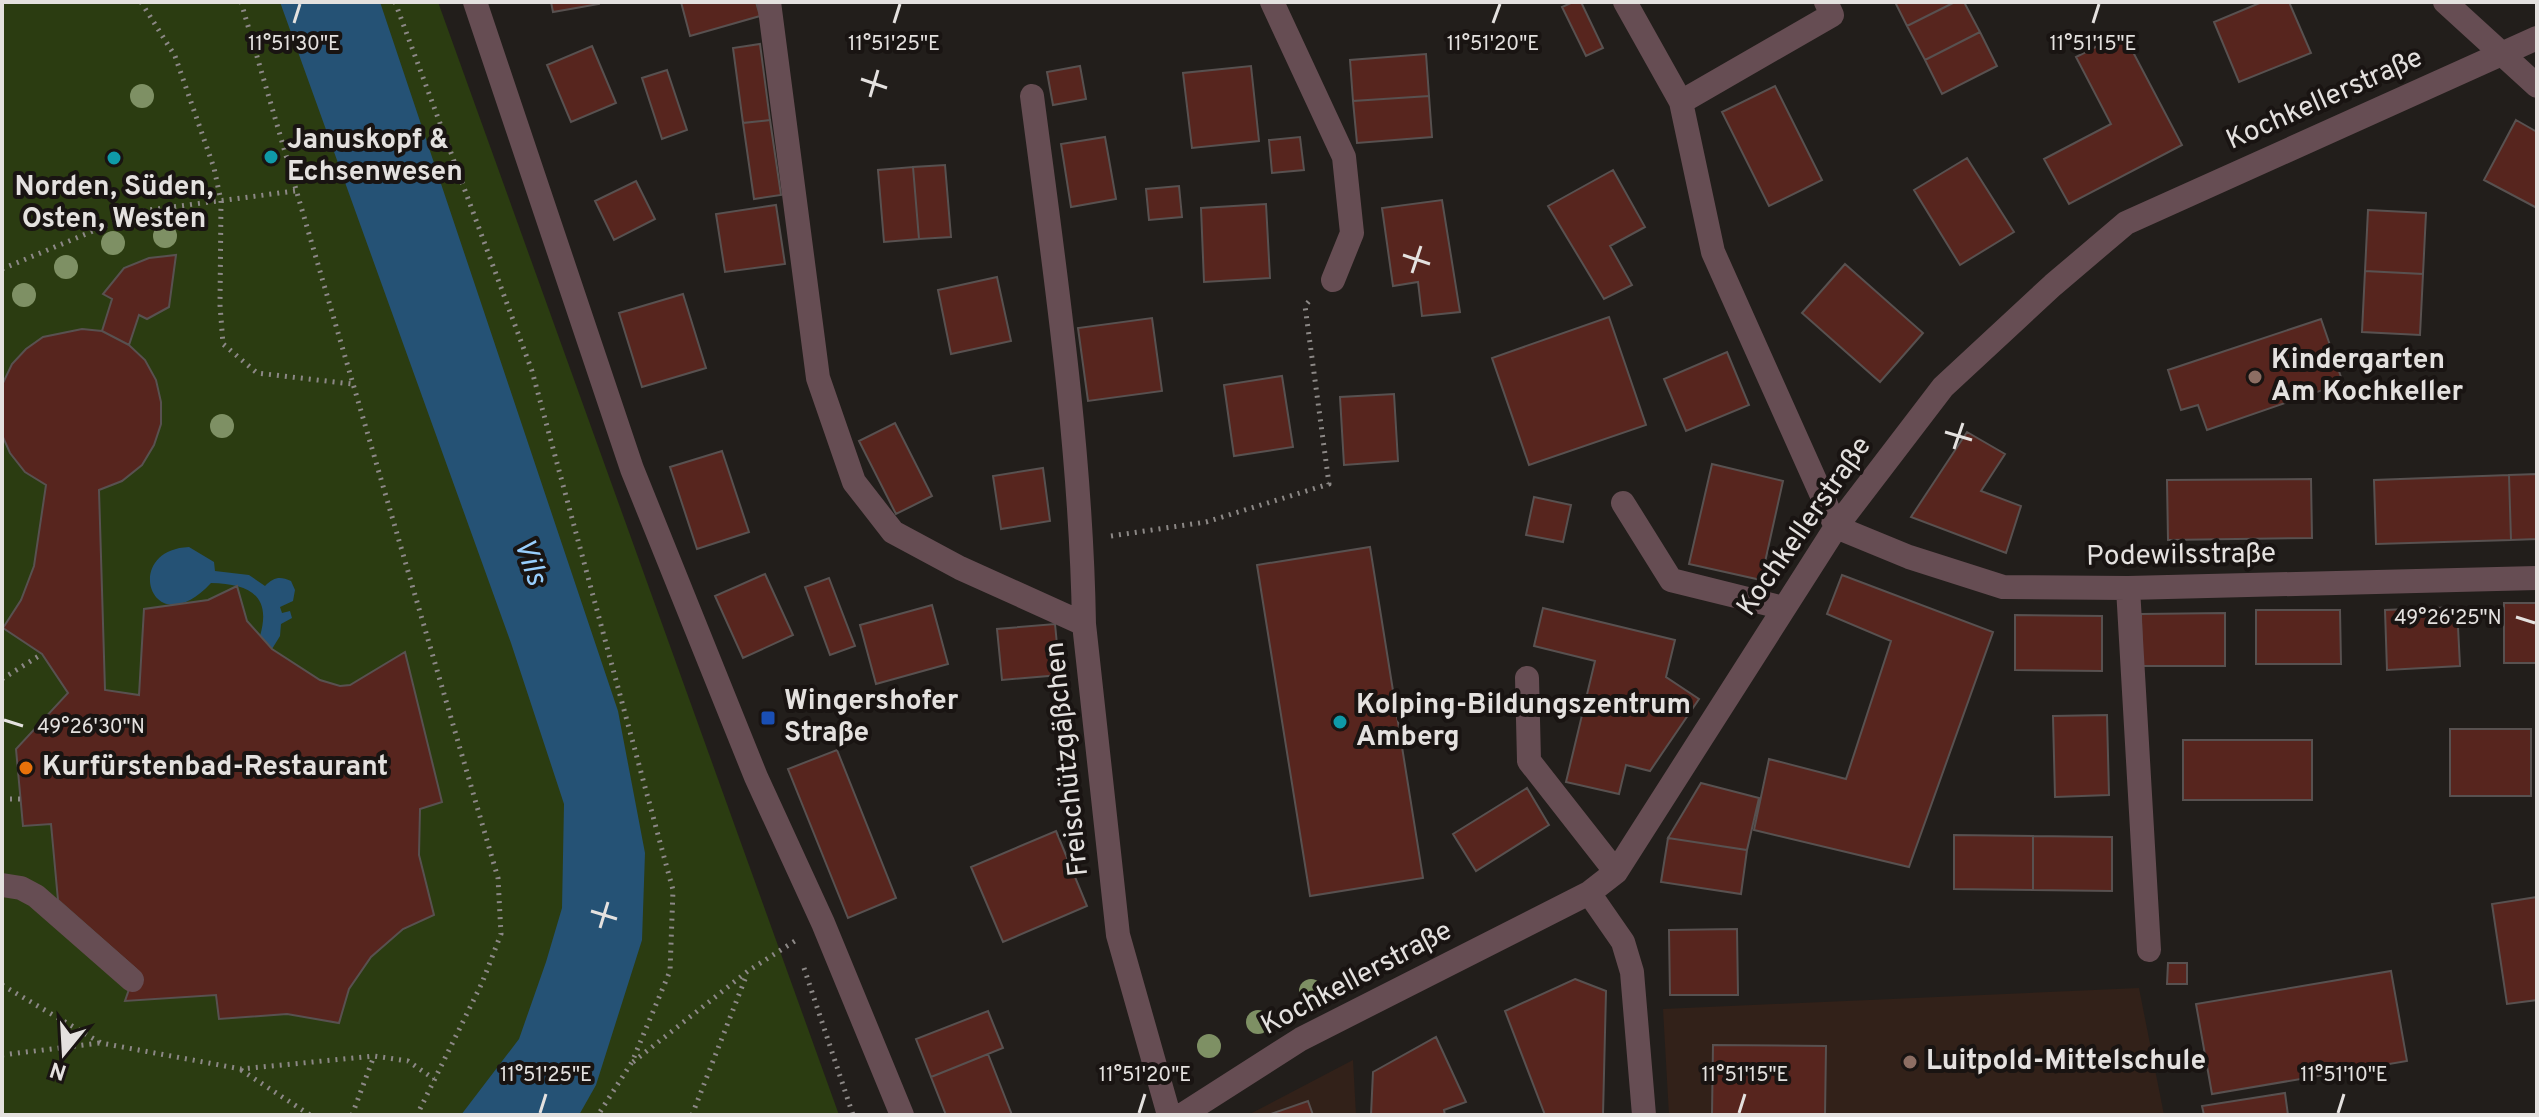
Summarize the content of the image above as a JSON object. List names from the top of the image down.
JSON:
{
  "streets": {
    "street": ["Kochkellerstraße", "Podewilsstraße", "Freischützgäßchen"]
  },
  "crossings": [
    ["Kochkellerstraße", "Podewilsstraße"]
  ],
  "water": ["Vils"],
  "places": {
    "other": [
      "Januskopf & Echsenwesen",
      "Norden, Süden, Osten, Westen",
      "Kindergarten Am Kochkeller",
      "Kolping-Bildungszentrum Amberg",
      "Kurfürstenbad-Restaurant",
      "Luitpold-Mittelschule"
    ],
    "transit": ["Wingershofer Straße"]
  },
  "north": "bottom",
  "coordinates": [
    "11°51'30\"E",
    "11°51'25\"E",
    "11°51'20\"E",
    "11°51'15\"E",
    "49°26'25\"N",
    "49°26'30\"N",
    "11°51'10\"E"
  ]
}
